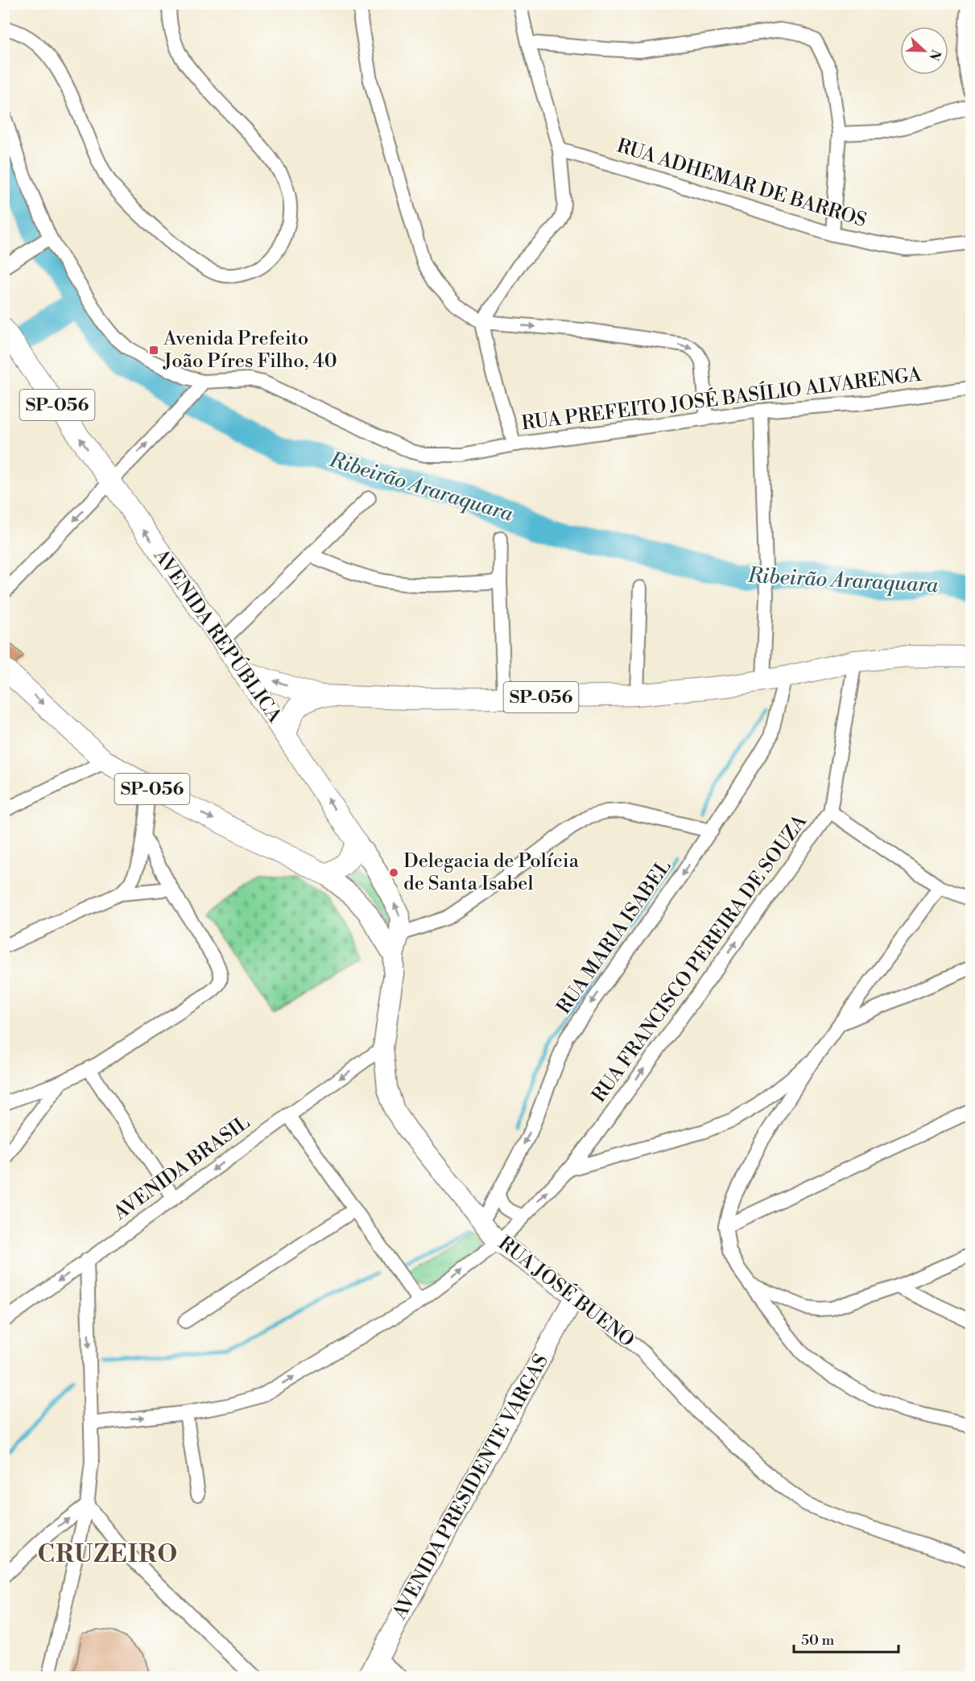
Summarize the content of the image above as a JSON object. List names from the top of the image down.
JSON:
{
  "streets": {
    "main road": ["SP-056", "AVENIDA REPÚBLICA"],
    "street": [
      "RUA ADHEMAR DE BARROS",
      "RUA PREFEITO JOSÉ BASÍLIO ALVARENGA",
      "RUA MARIA ISABEL",
      "RUA FRANCISCO PEREIRA DE SOUZA",
      "AVENIDA BRASIL",
      "RUA JOSÉ BUENO",
      "AVENIDA PRESIDENTE VARGAS"
    ]
  },
  "crossings": [
    ["SP-056", "AVENIDA REPÚBLICA"],
    ["SP-056", "RUA MARIA ISABEL"],
    ["SP-056", "RUA FRANCISCO PEREIRA DE SOUZA"],
    ["AVENIDA REPÚBLICA", "RUA JOSÉ BUENO"],
    ["RUA MARIA ISABEL", "RUA JOSÉ BUENO"],
    ["RUA FRANCISCO PEREIRA DE SOUZA", "RUA JOSÉ BUENO"],
    ["AVENIDA BRASIL", "RUA JOSÉ BUENO"],
    ["RUA JOSÉ BUENO", "AVENIDA PRESIDENTE VARGAS"]
  ],
  "one_way": ["AVENIDA REPÚBLICA", "RUA MARIA ISABEL"],
  "districts": ["CRUZEIRO"],
  "water": ["Ribeirão Araraquara"],
  "places": {
    "transit": ["Avenida Prefeito João Píres Filho, 40"],
    "other": ["Delegacia de Polícia de Santa Isabel"]
  },
  "scale_bar": "50 m",
  "north": "right"
}
